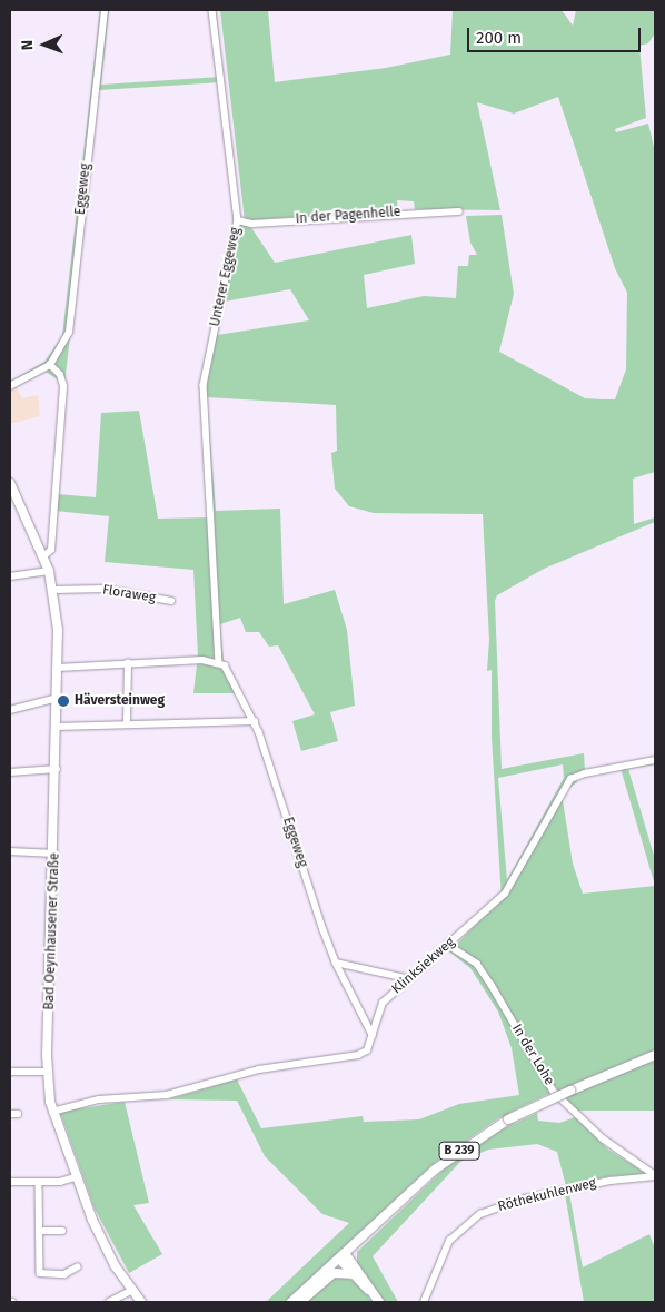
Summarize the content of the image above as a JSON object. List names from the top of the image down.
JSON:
{
  "streets": {
    "main road": ["Bad Oeynhausener Straße", "B 239"],
    "street": [
      "Eggeweg",
      "In der Pagenhelle",
      "Unterer Eggeweg",
      "Floraweg",
      "Klinksiekweg",
      "In der Lohe",
      "Röthekuhlenweg"
    ]
  },
  "crossings": [
    ["Eggeweg", "Unterer Eggeweg"],
    ["Eggeweg", "Klinksiekweg"],
    ["In der Pagenhelle", "Unterer Eggeweg"],
    ["Floraweg", "Bad Oeynhausener Straße"],
    ["Bad Oeynhausener Straße", "Klinksiekweg"],
    ["Klinksiekweg", "In der Lohe"],
    ["In der Lohe", "Röthekuhlenweg"]
  ],
  "places": ["Häversteinweg"],
  "scale_bar": "200 m",
  "north": "left"
}
